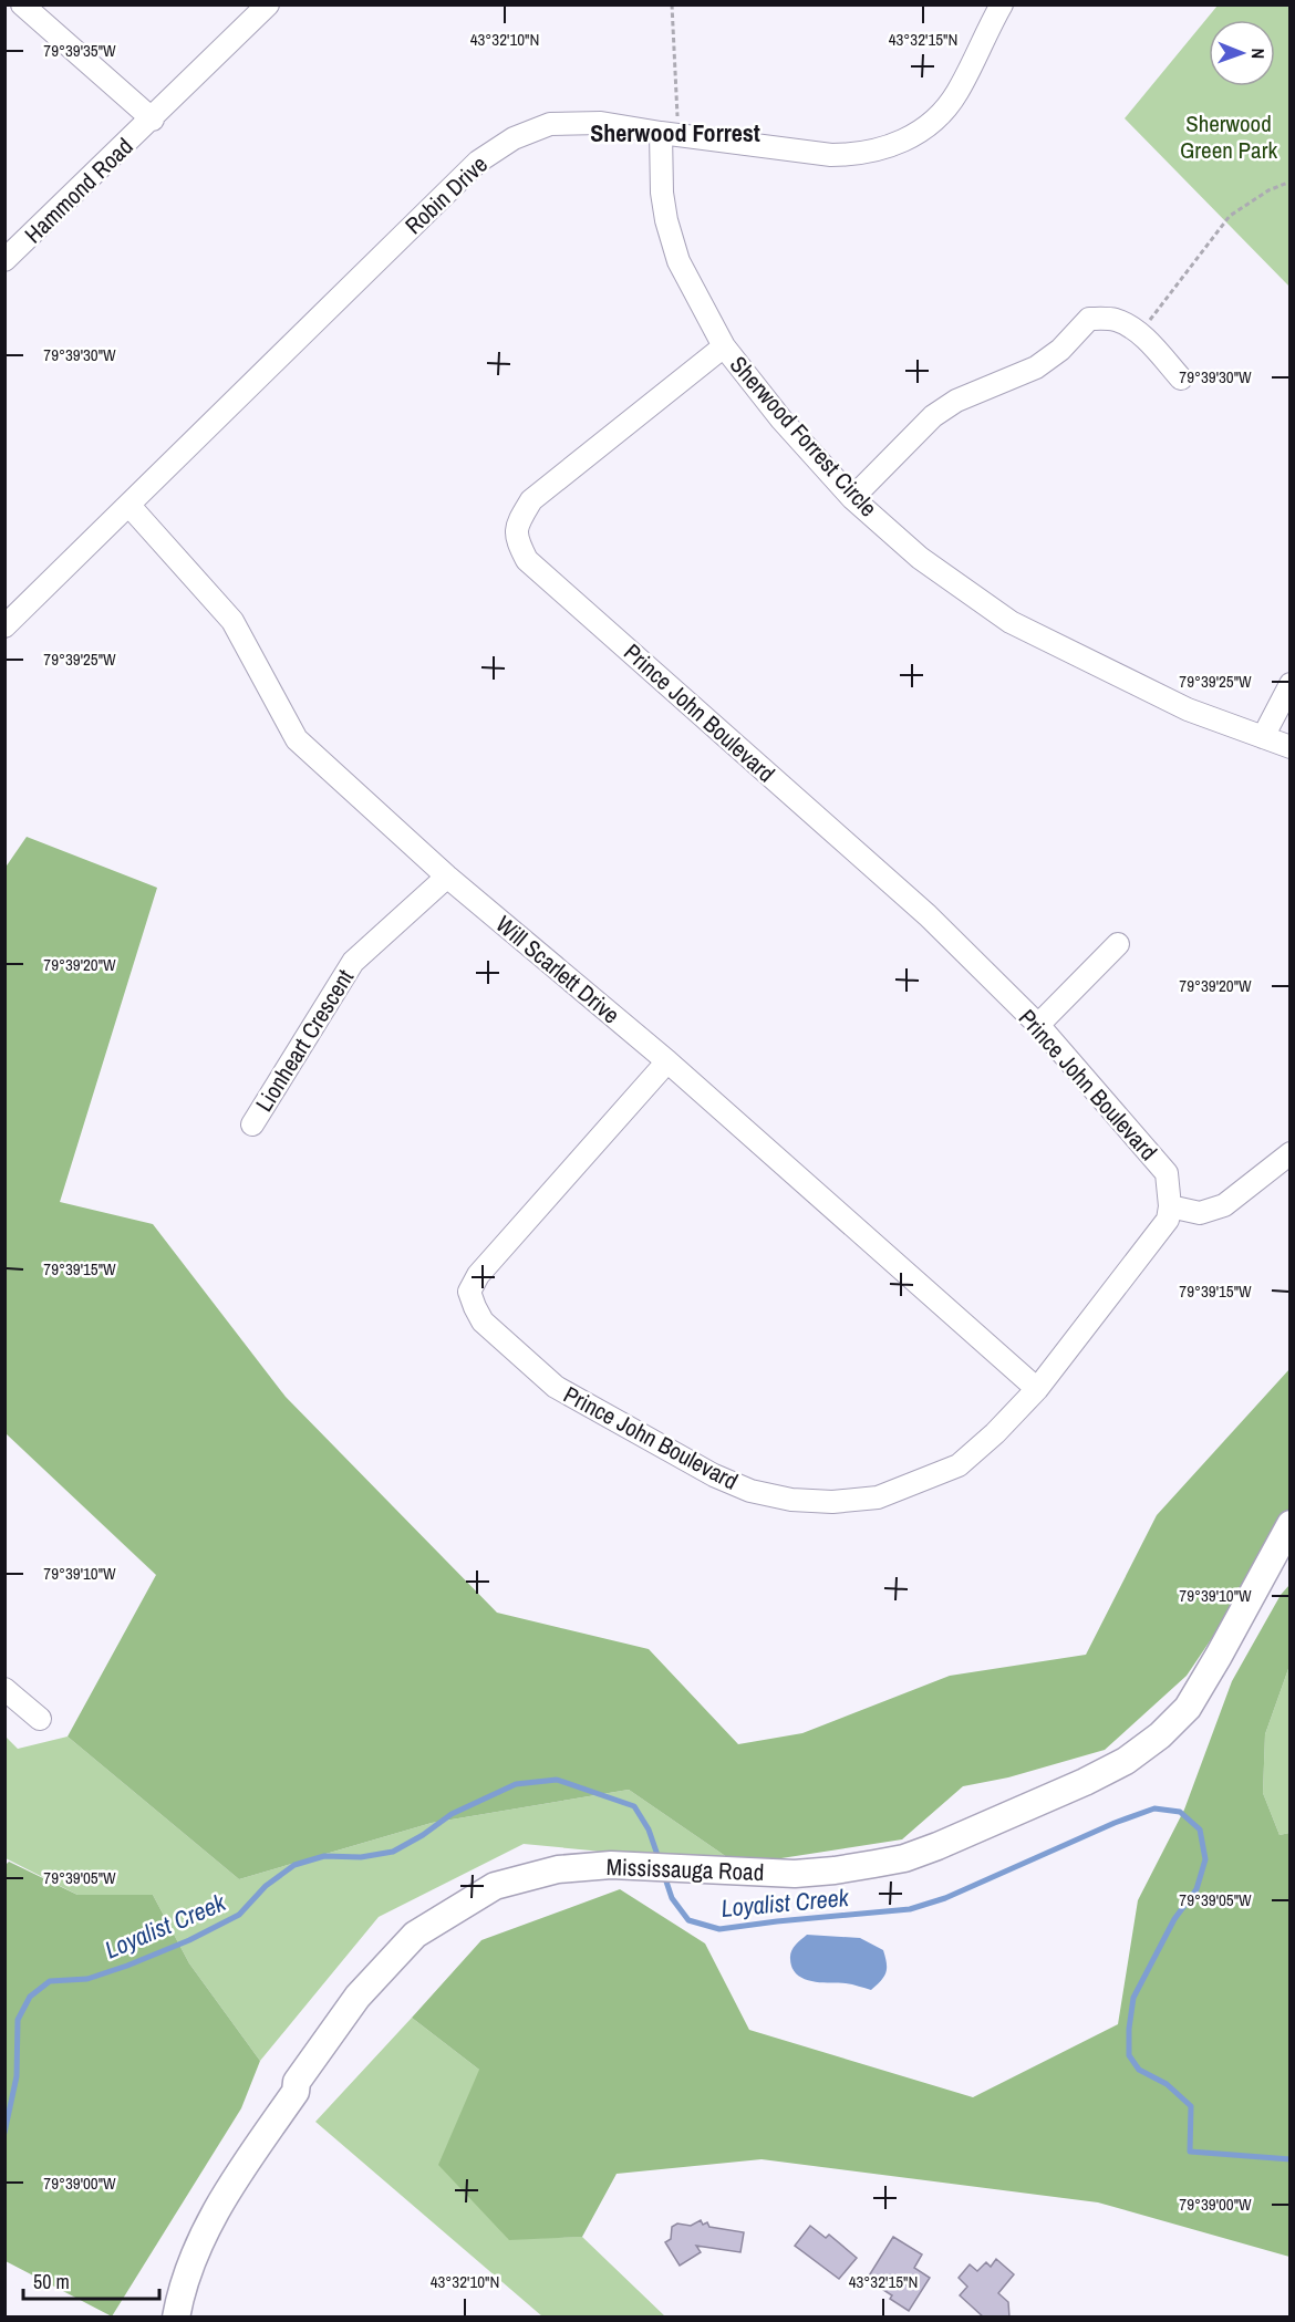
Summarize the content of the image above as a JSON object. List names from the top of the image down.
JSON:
{
  "streets": {
    "main road": ["Mississauga Road"],
    "street": [
      "Hammond Road",
      "Robin Drive",
      "Sherwood Forrest Circle",
      "Prince John Boulevard",
      "Will Scarlett Drive",
      "Lionheart Crescent"
    ]
  },
  "crossings": [
    ["Robin Drive", "Sherwood Forrest Circle"],
    ["Robin Drive", "Will Scarlett Drive"],
    ["Sherwood Forrest Circle", "Prince John Boulevard"],
    ["Prince John Boulevard", "Will Scarlett Drive"],
    ["Will Scarlett Drive", "Lionheart Crescent"]
  ],
  "districts": ["Sherwood Forrest"],
  "water": ["Loyalist Creek"],
  "parks": ["Sherwood Green Park"],
  "scale_bar": "50 m",
  "north": "right",
  "coordinates": [
    "43°32'10\"N",
    "43°32'15\"N",
    "79°39'35\"W",
    "79°39'30\"W",
    "79°39'25\"W",
    "79°39'20\"W",
    "79°39'15\"W",
    "79°39'10\"W",
    "79°39'05\"W",
    "79°39'00\"W"
  ]
}
